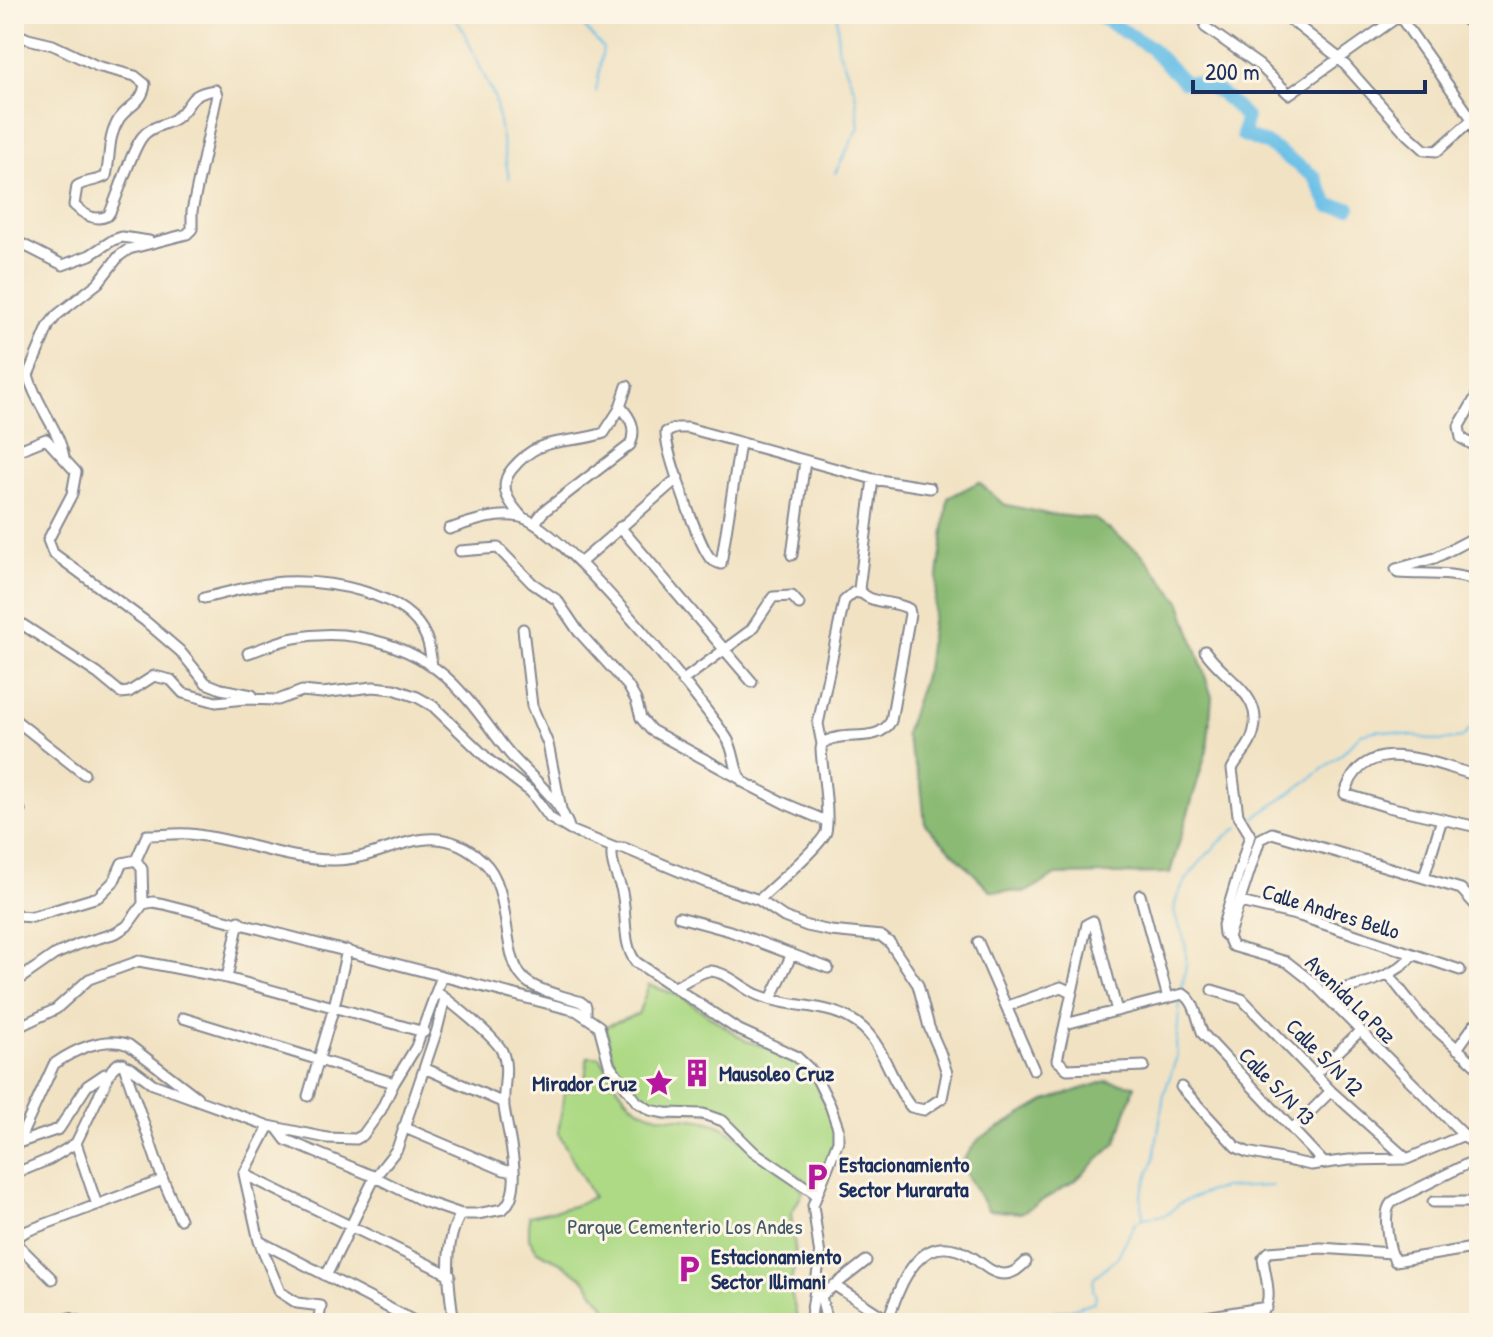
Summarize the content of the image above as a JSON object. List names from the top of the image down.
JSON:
{
  "streets": {
    "street": [
      "Calle Andres Bello",
      "Avenida La Paz",
      "Calle S/N 12",
      "Calle S/N 13"
    ]
  },
  "parks": ["Parque Cementerio Los Andes"],
  "places": {
    "building": ["Mausoleo Cruz"],
    "place": ["Mirador Cruz"],
    "parking": ["Estacionamiento Sector Murarata", "Estacionamiento Sector Illimani"]
  },
  "scale_bar": "200 m"
}
